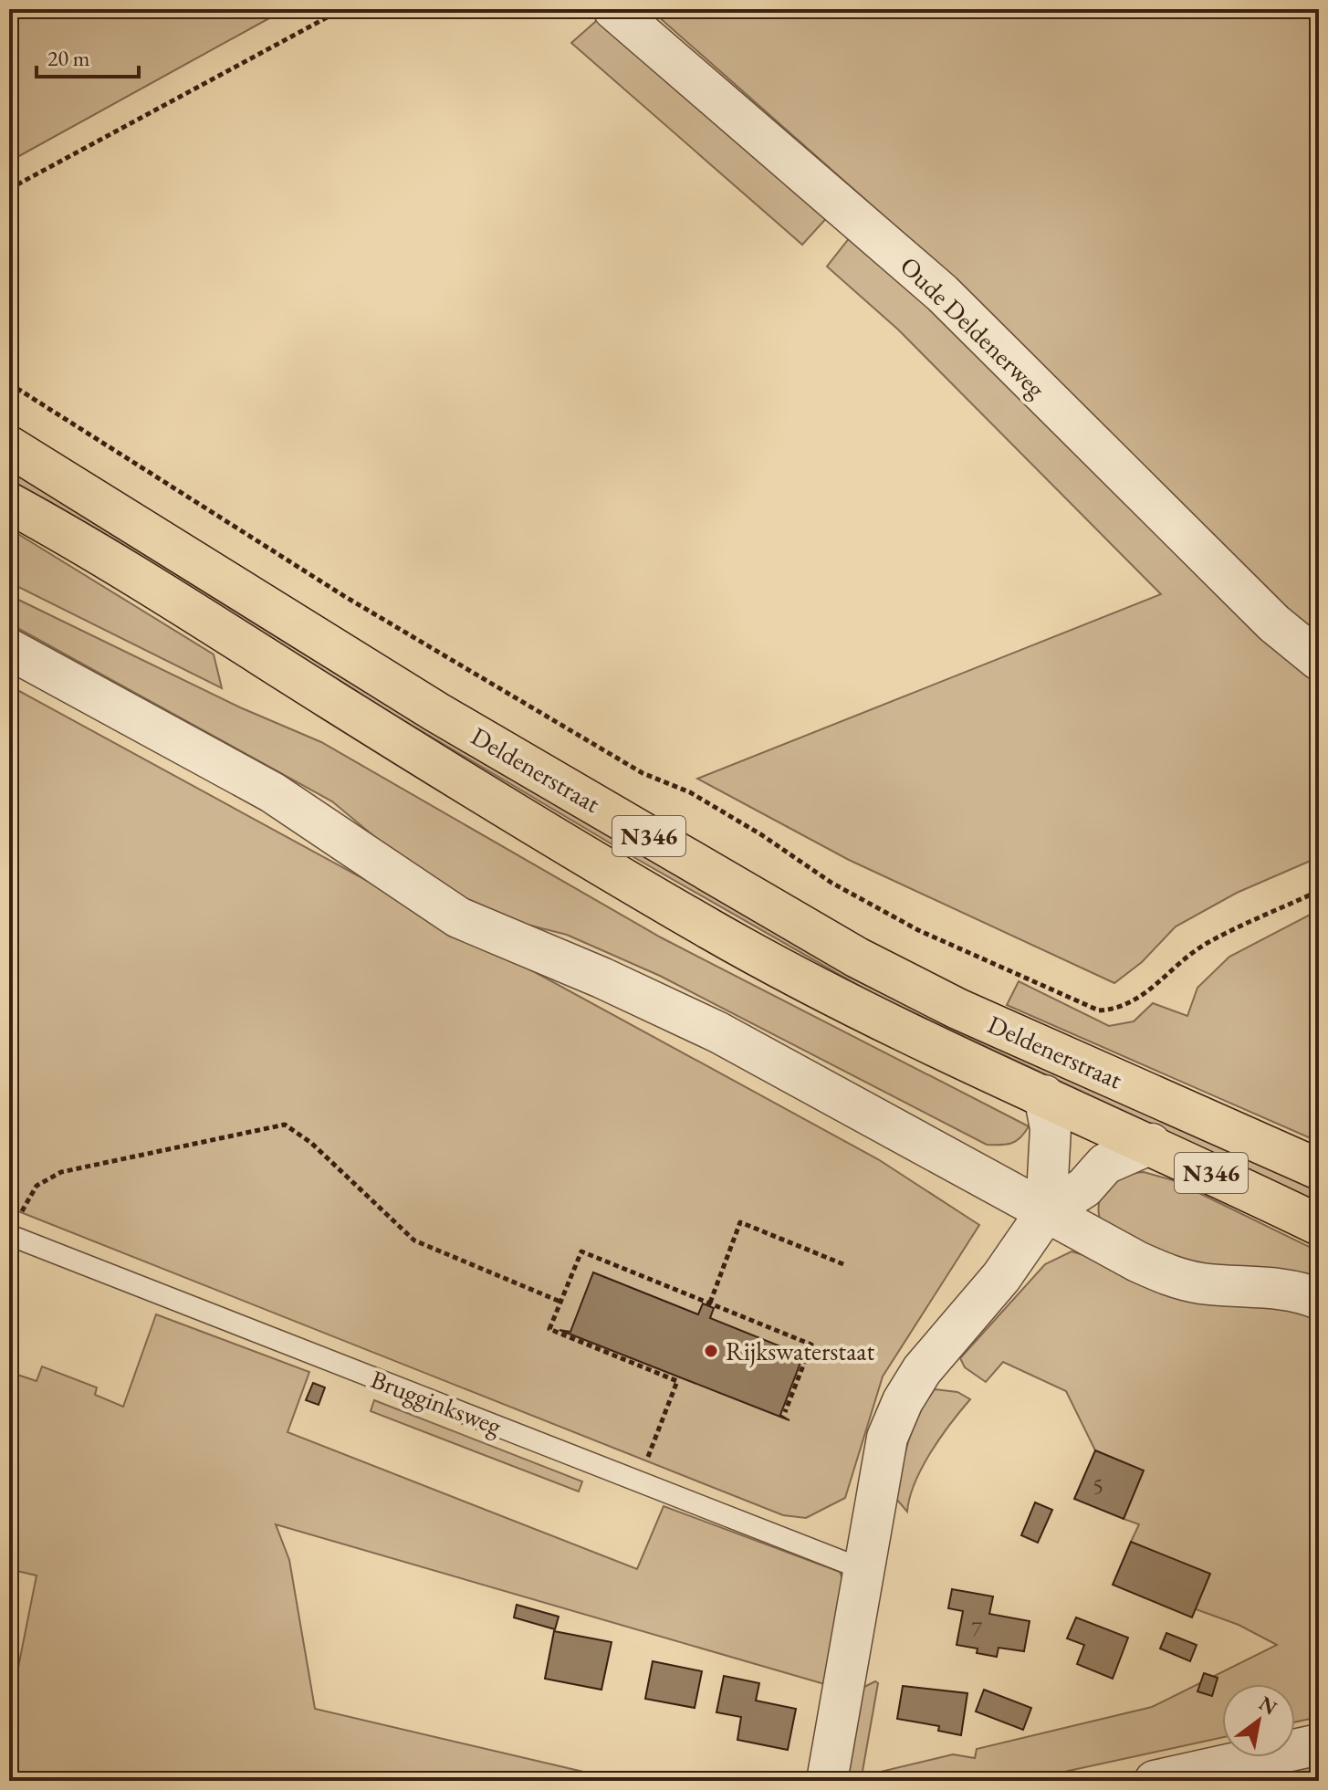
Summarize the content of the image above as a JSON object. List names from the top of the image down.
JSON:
{
  "streets": {
    "main road": ["Deldenerstraat", "N346"],
    "street": ["Oude Deldenerweg"],
    "lane": ["Brugginksweg"]
  },
  "places": ["Rijkswaterstaat"],
  "house_numbers": ["5", "7"],
  "scale_bar": "20 m",
  "north": "top right"
}
